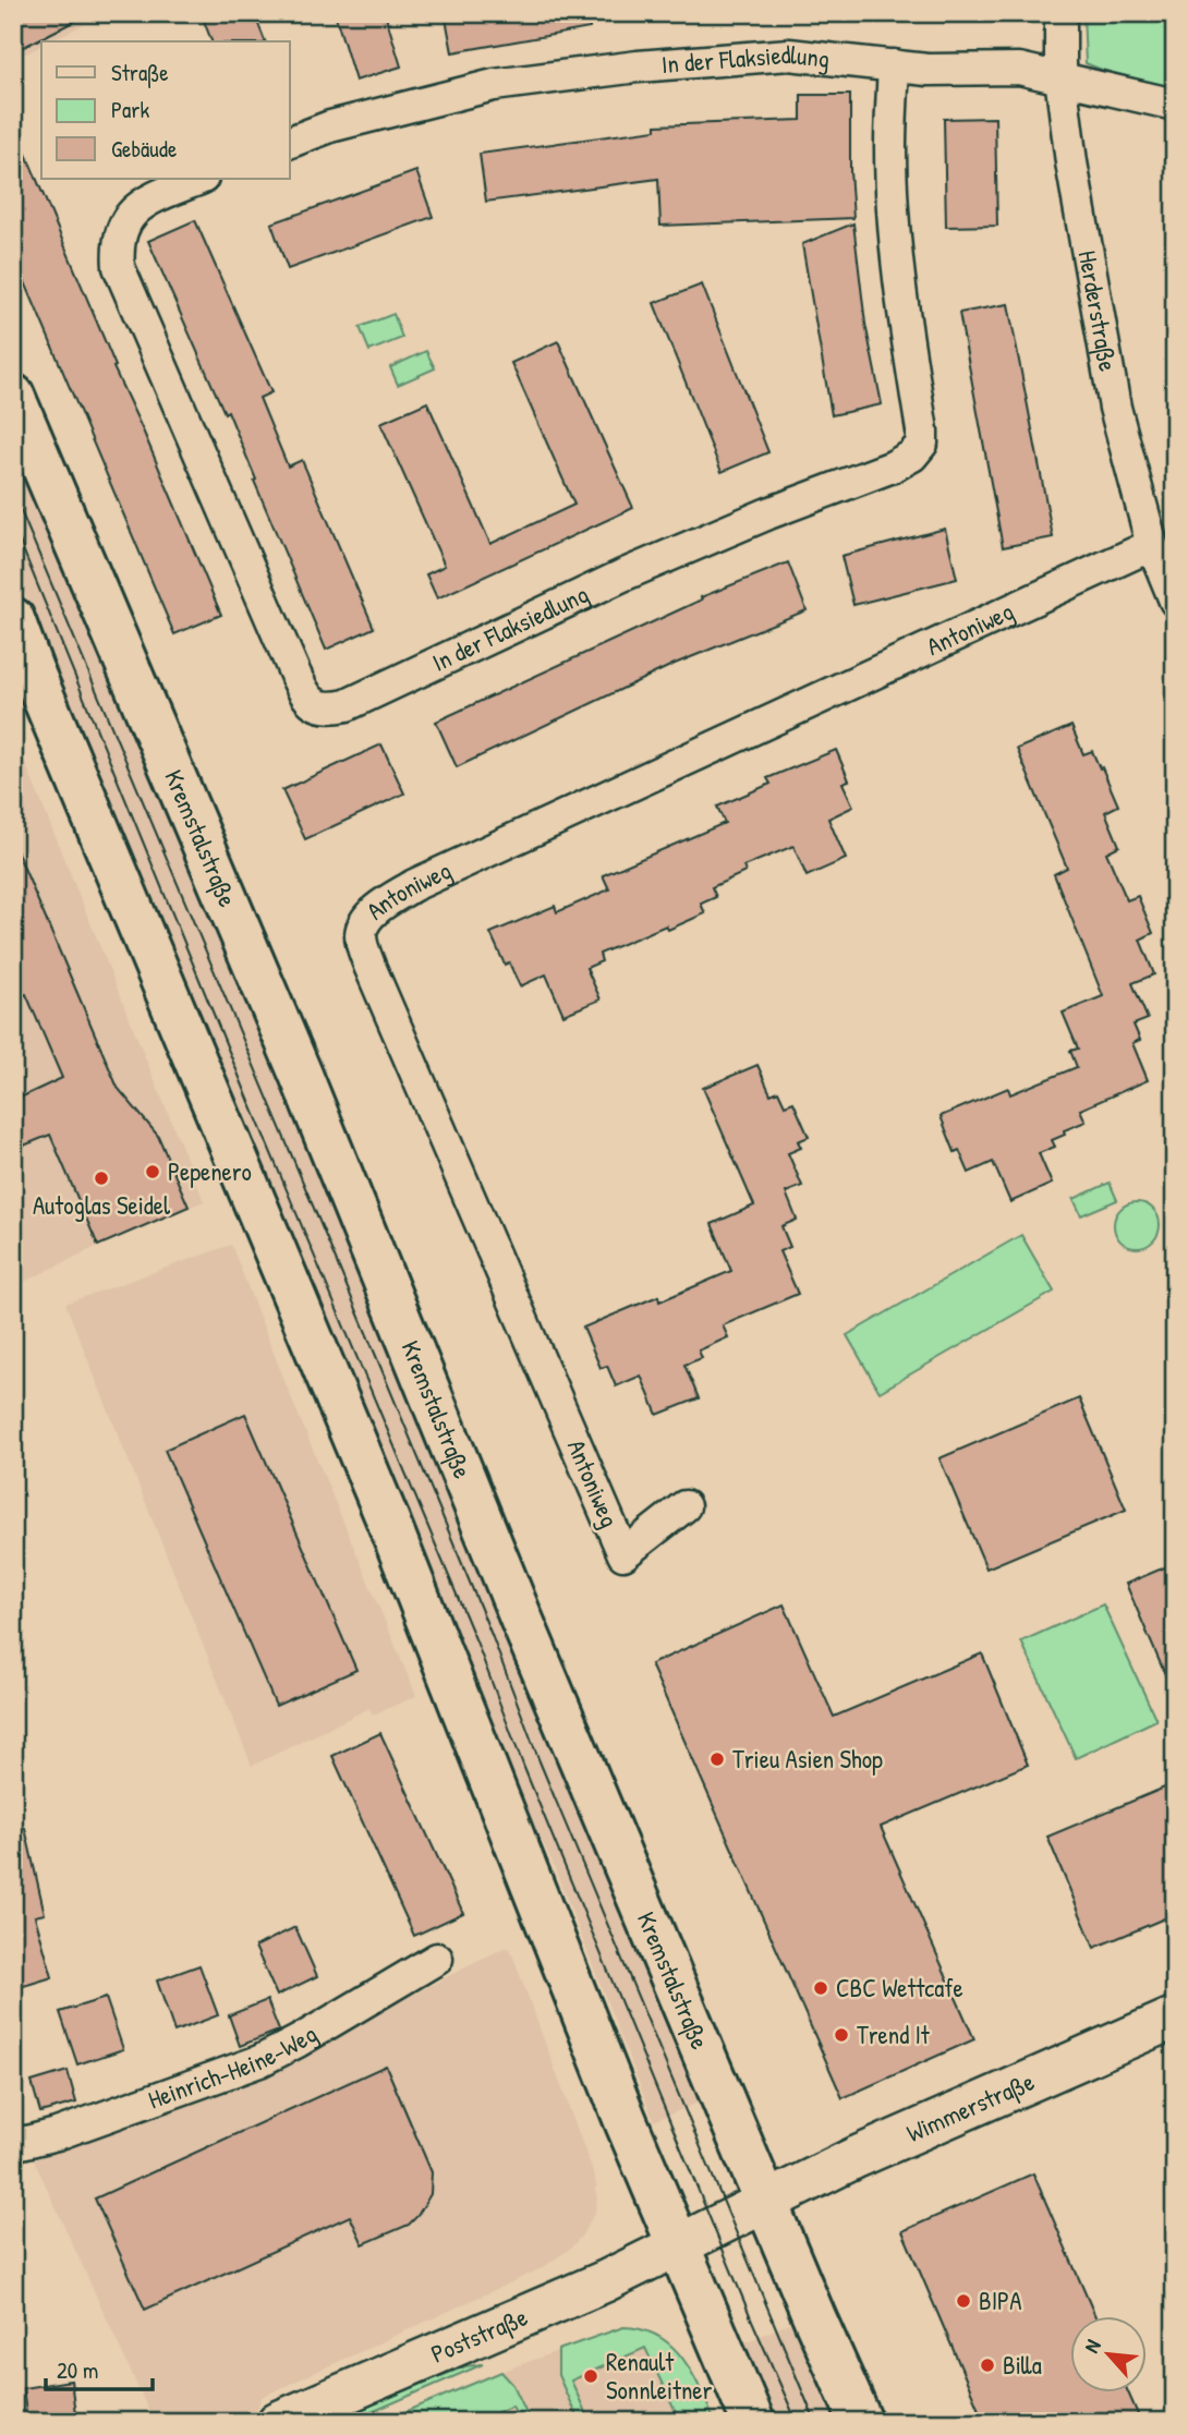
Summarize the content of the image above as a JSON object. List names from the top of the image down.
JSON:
{
  "streets": {
    "main road": ["Kremstalstraße"],
    "street": [
      "In der Flaksiedlung",
      "Herderstraße",
      "Antoniweg",
      "Heinrich-Heine-Weg",
      "Wimmerstraße",
      "Poststraße"
    ]
  },
  "crossings": [
    ["In der Flaksiedlung", "Herderstraße"],
    ["Herderstraße", "Antoniweg"],
    ["Kremstalstraße", "Wimmerstraße"],
    ["Wimmerstraße", "Poststraße"]
  ],
  "places": [
    "Pepenero",
    "Autoglas Seidel",
    "Trieu Asien Shop",
    "CBC Wettcafe",
    "Trend It",
    "BIPA",
    "Billa",
    "Renault Sonnleitner"
  ],
  "legend": ["Straße", "Park", "Gebäude"],
  "scale_bar": "20 m",
  "north": "top left"
}
